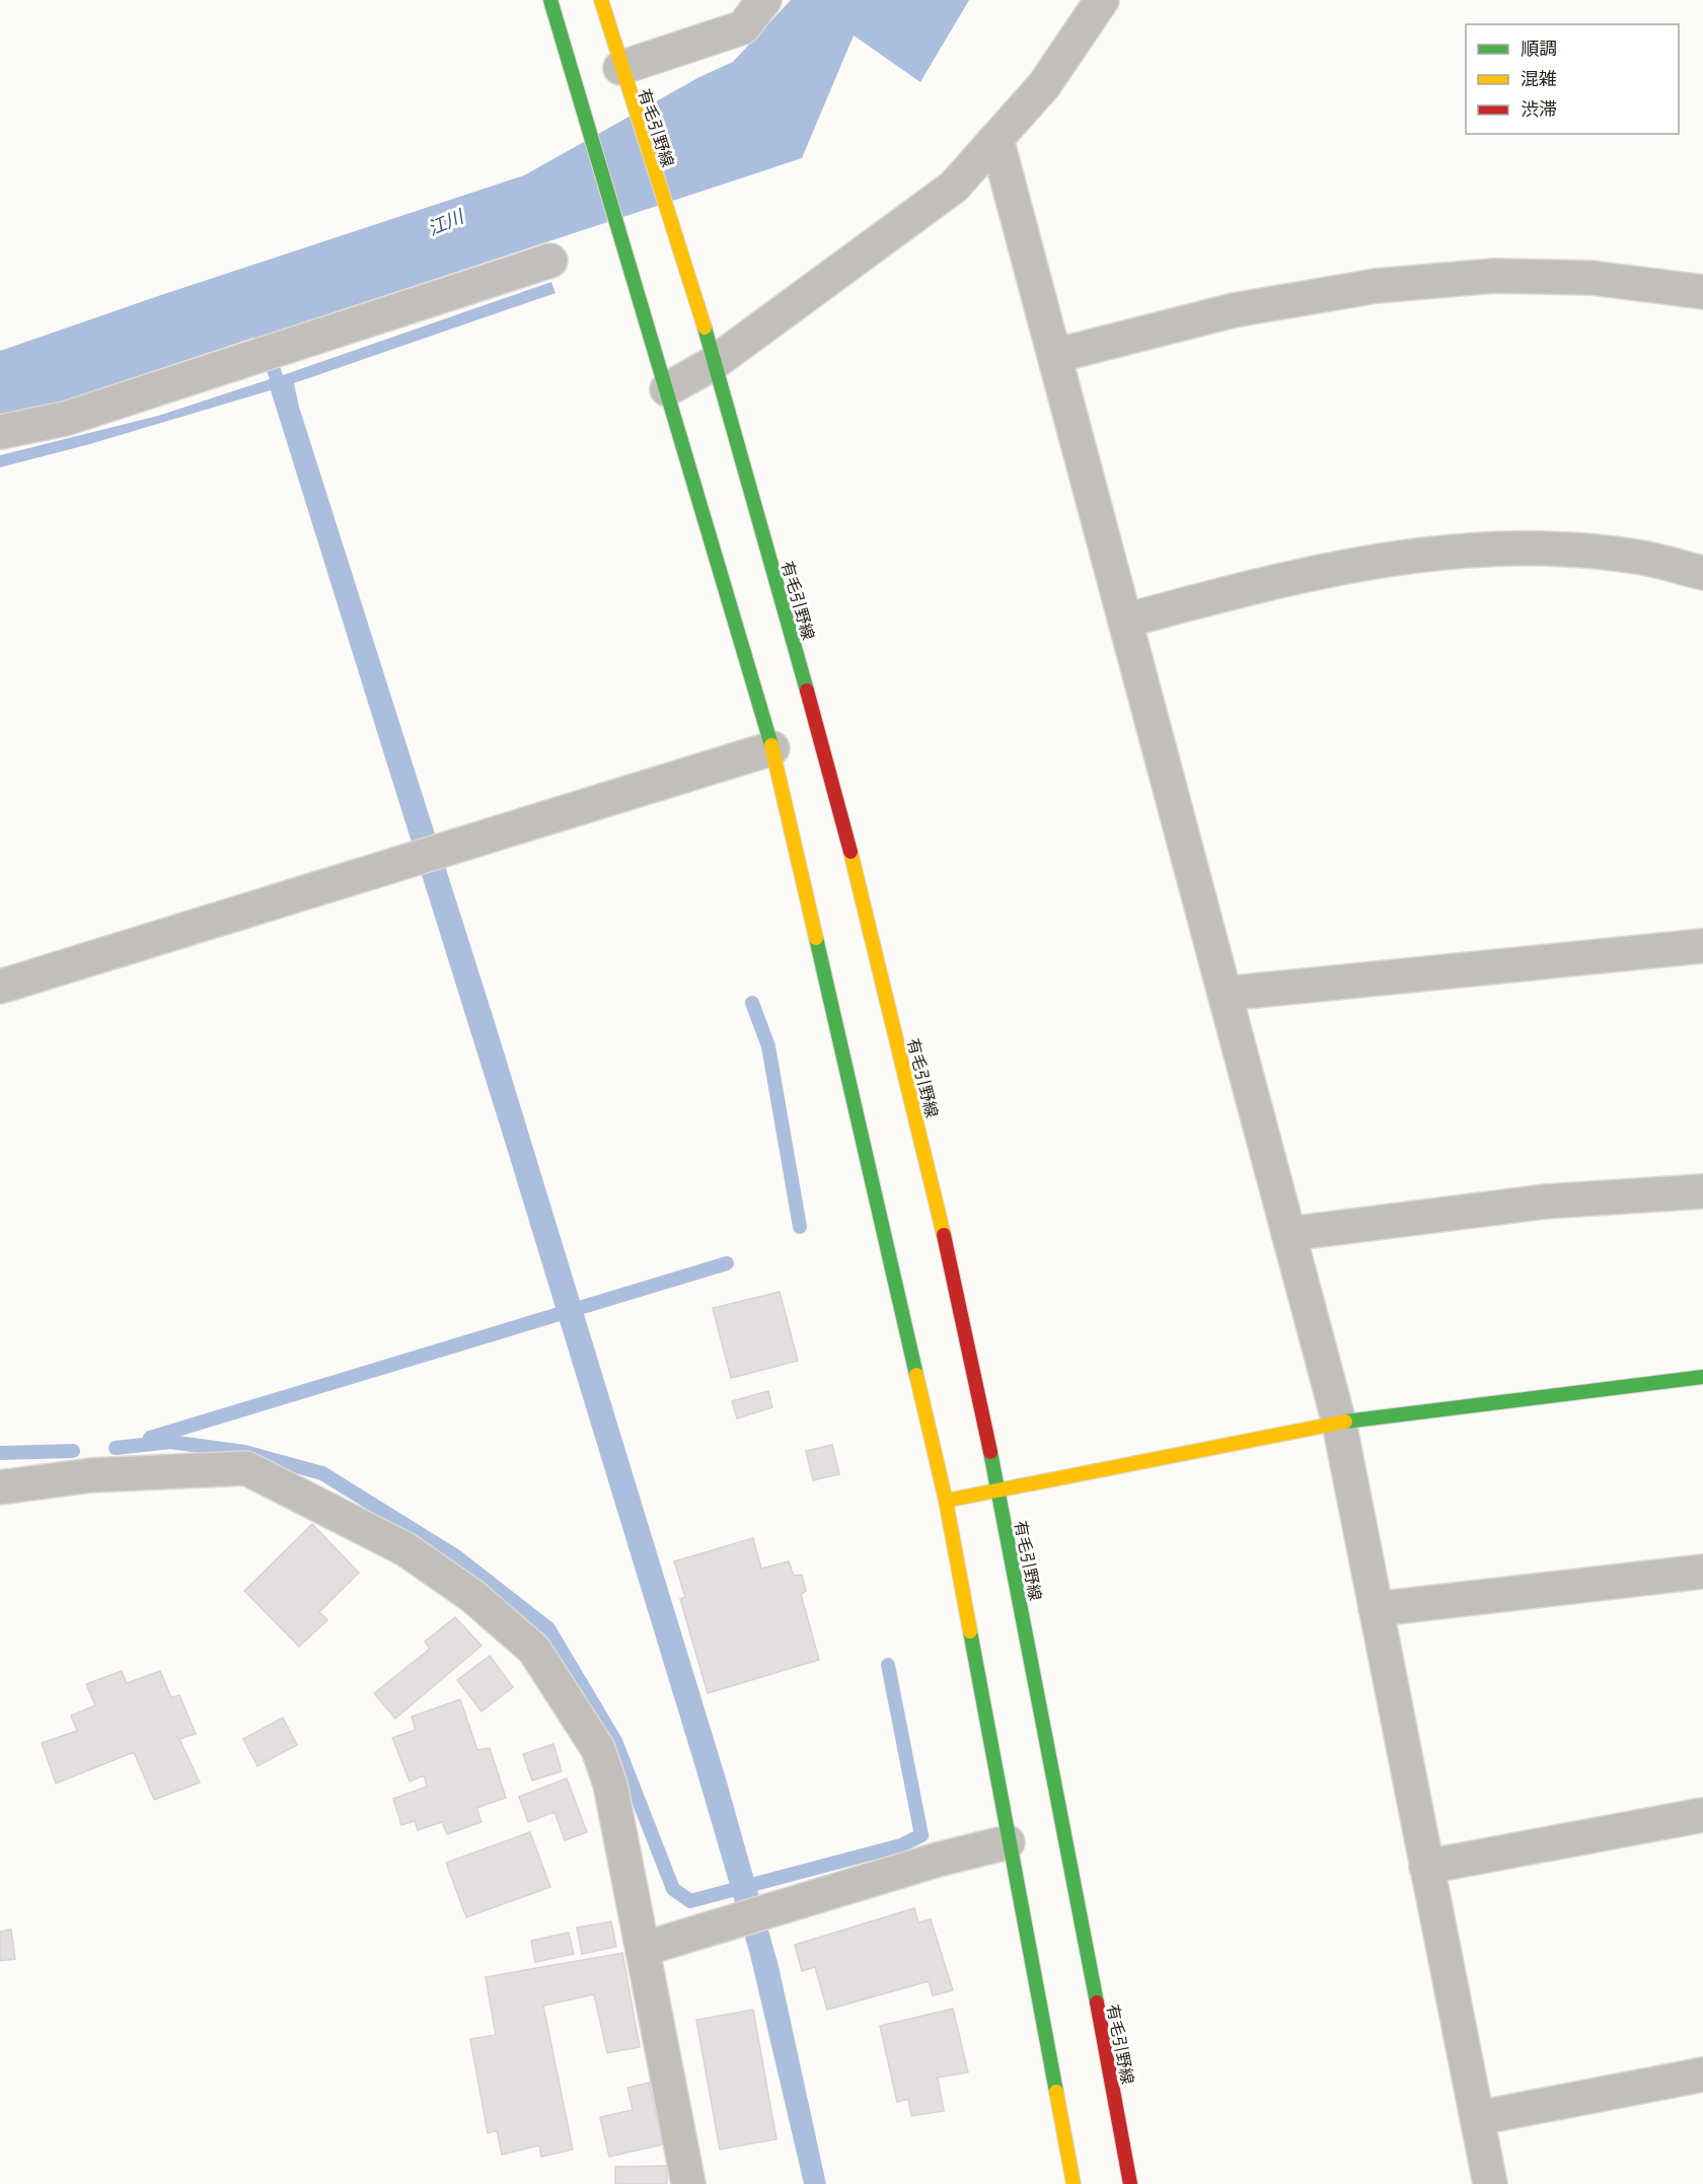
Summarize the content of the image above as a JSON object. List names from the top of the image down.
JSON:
{
  "streets": {
    "main road": ["有毛引野線"]
  },
  "water": ["江川"],
  "legend": ["順調", "混雑", "渋滞"]
}
